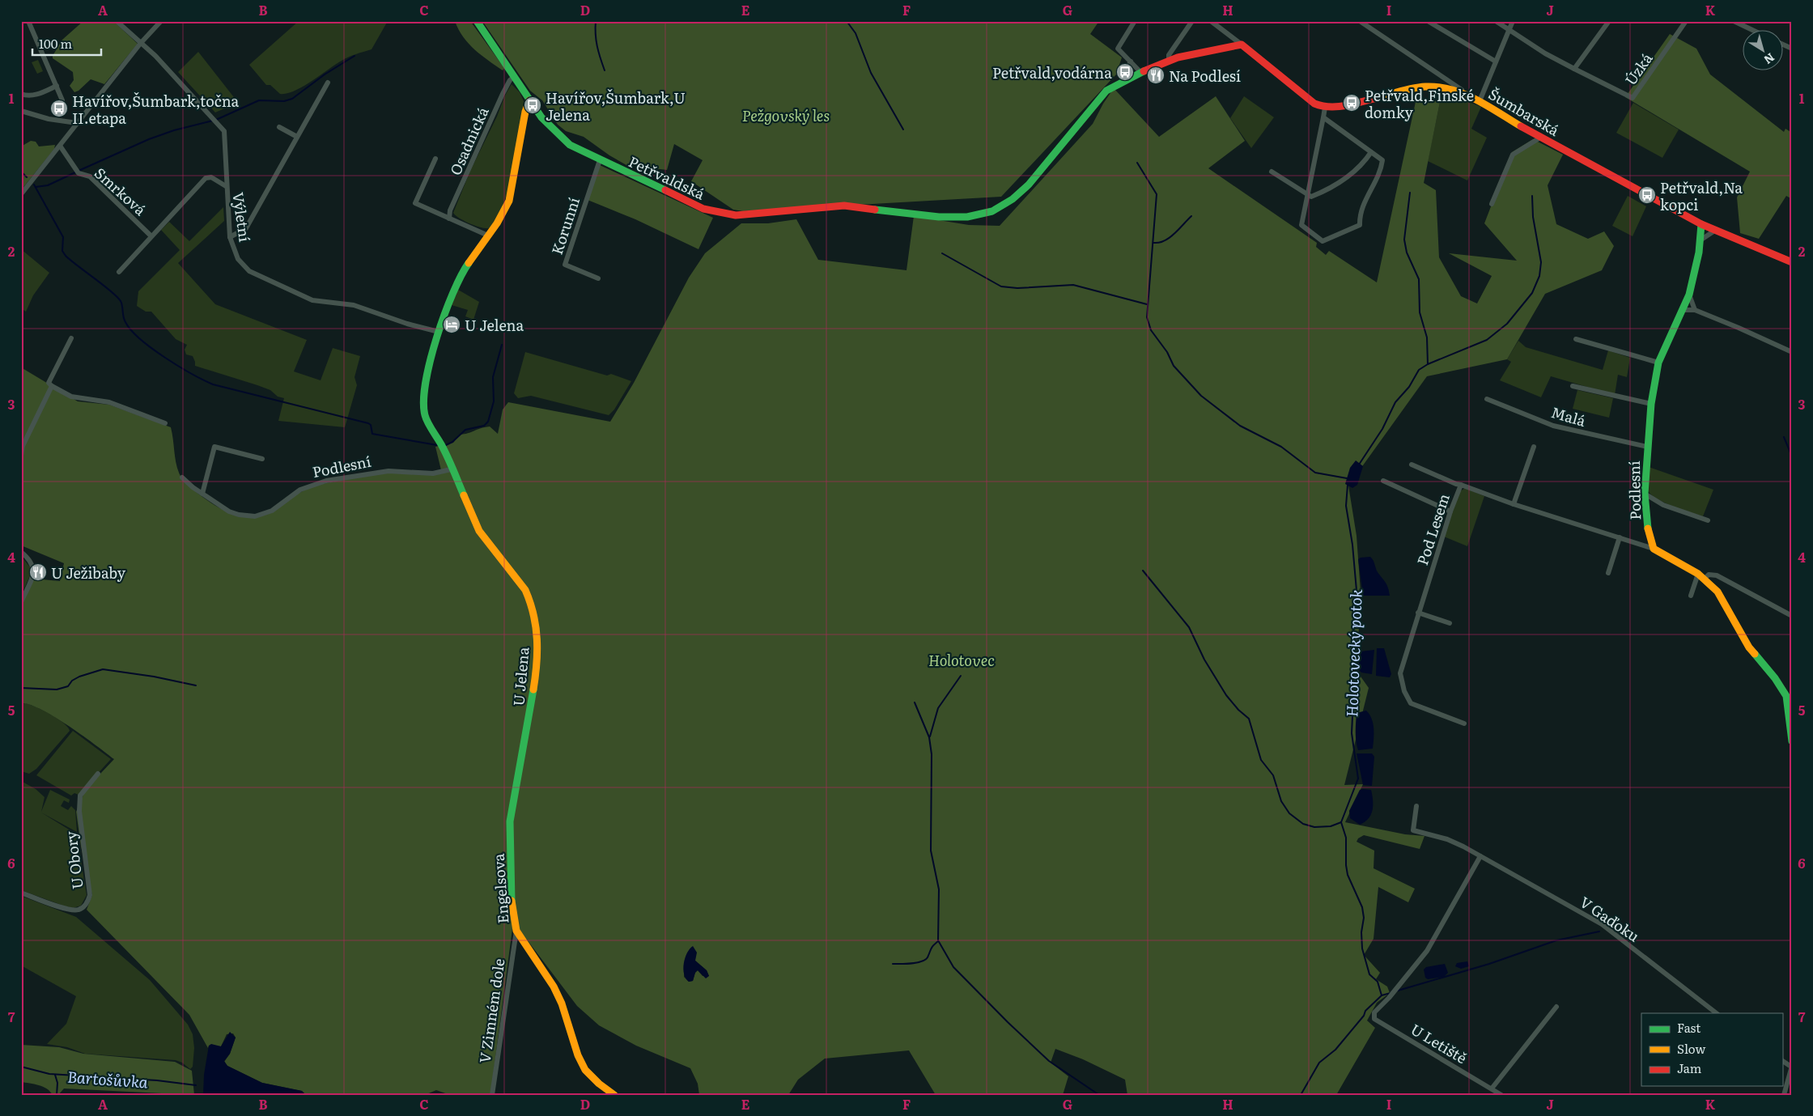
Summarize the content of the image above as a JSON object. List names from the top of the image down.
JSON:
{
  "streets": {
    "street": [
      "Úzká",
      "Šumbarská",
      "Osadnická",
      "Petřvaldská",
      "Smrková",
      "Výletní",
      "Korunní",
      "Malá",
      "Podlesní",
      "Pod Lesem",
      "U Jelena",
      "U Obory",
      "Engelsova",
      "V Gaďoku",
      "V Zimném dole",
      "U Letiště"
    ]
  },
  "crossings": [
    ["Šumbarská", "Podlesní"],
    ["Osadnická", "Petřvaldská"],
    ["Osadnická", "U Jelena"],
    ["Petřvaldská", "Korunní"],
    ["Petřvaldská", "U Jelena"],
    ["Výletní", "U Jelena"],
    ["Malá", "Podlesní"],
    ["Podlesní", "Pod Lesem"],
    ["Podlesní", "U Jelena"],
    ["U Jelena", "Engelsova"],
    ["Engelsova", "V Zimném dole"],
    ["V Gaďoku", "U Letiště"]
  ],
  "water": ["Holotovecký potok", "Bartošůvka"],
  "parks": ["Pežgovský les", "Holotovec"],
  "places": {
    "bus stop": [
      "Petřvald,vodárna",
      "Petřvald,Finské domky",
      "Havířov,Šumbark,U Jelena",
      "Havířov,Šumbark,točna II.etapa",
      "Petřvald,Na kopci"
    ],
    "restaurant": ["Na Podlesí", "U Ježibaby"],
    "hotel": ["U Jelena"]
  },
  "legend": ["Fast", "Slow", "Jam"],
  "scale_bar": "100 m",
  "north": "bottom right",
  "grid": {
    "columns": [
      "A",
      "B",
      "C",
      "D",
      "E",
      "F",
      "G",
      "H",
      "I",
      "J",
      "K"
    ],
    "rows": [
      "1",
      "2",
      "3",
      "4",
      "5",
      "6",
      "7"
    ]
  }
}
